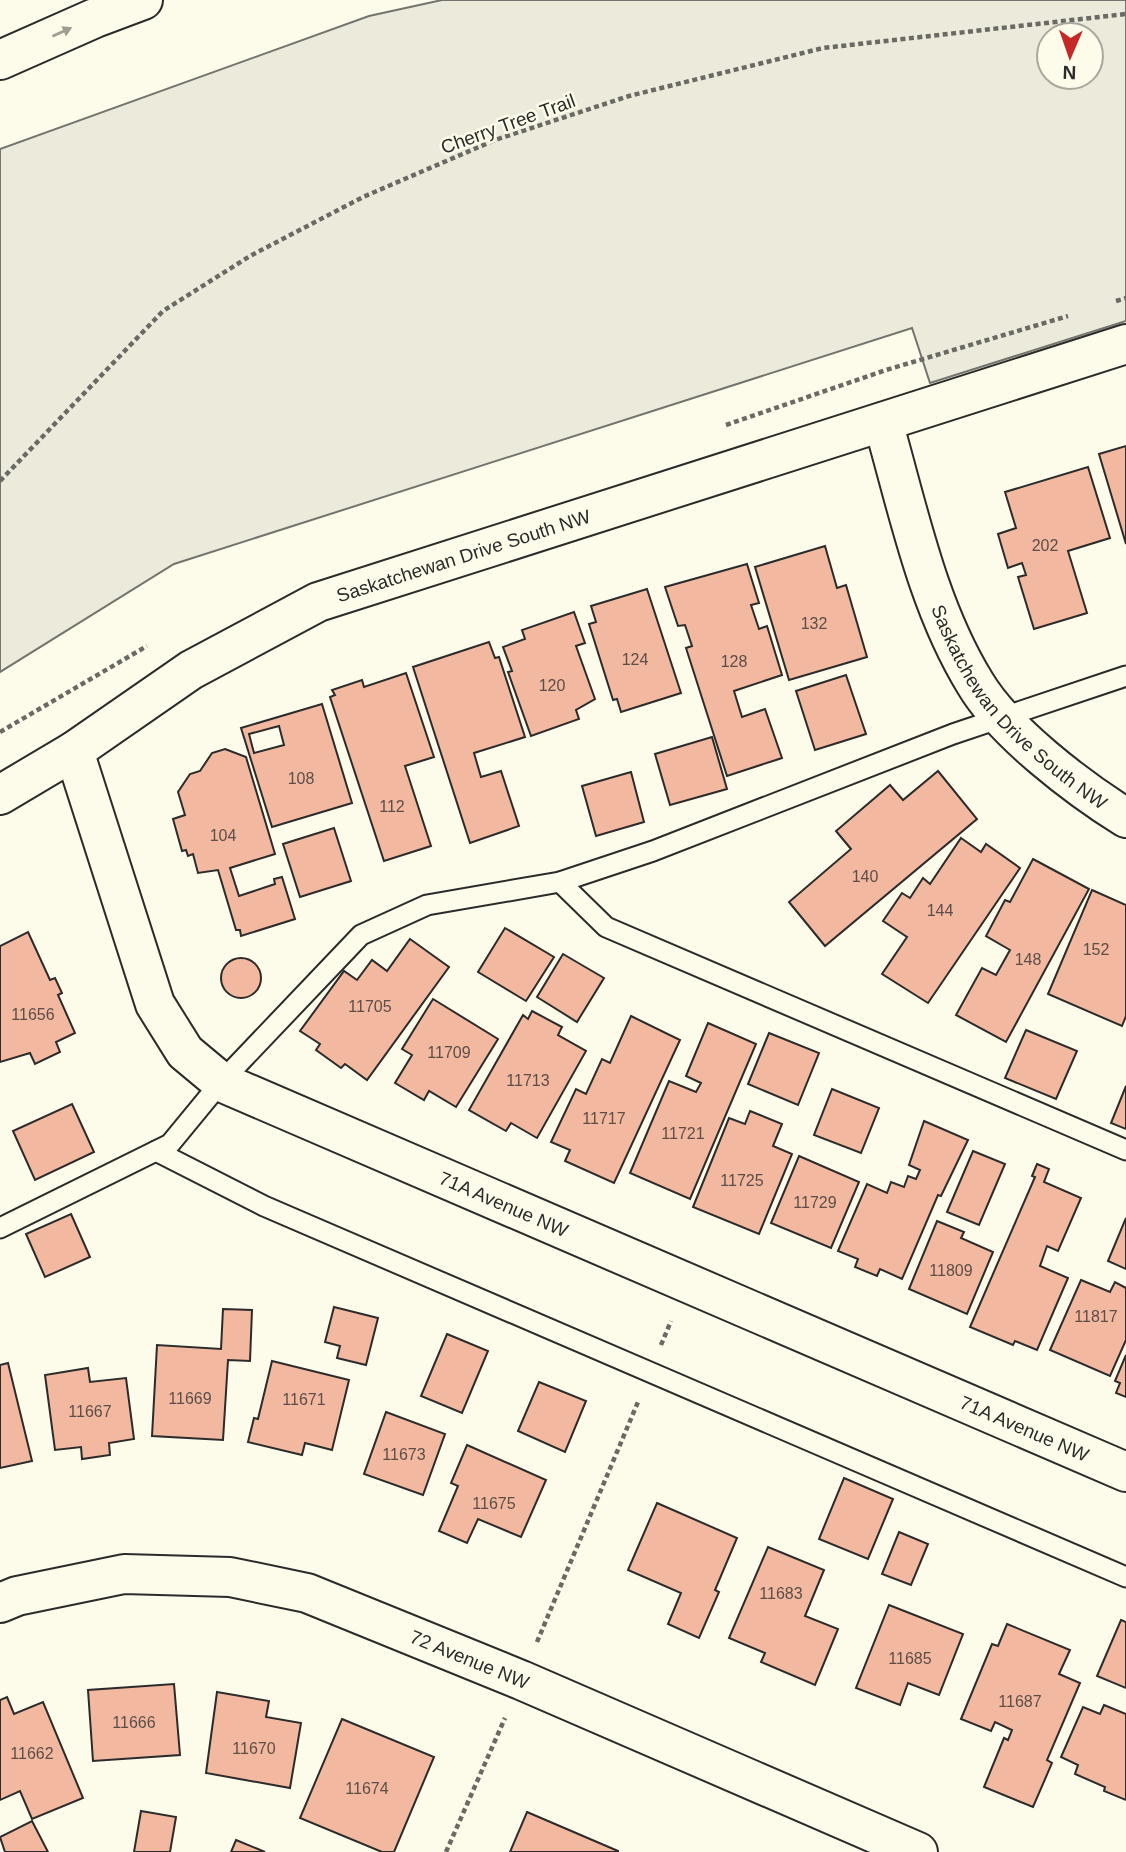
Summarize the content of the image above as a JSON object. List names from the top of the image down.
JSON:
{
  "streets": {
    "street": ["Saskatchewan Drive South NW", "71A Avenue NW", "72 Avenue NW"],
    "path": ["Cherry Tree Trail"]
  },
  "crossings": [
    ["Saskatchewan Drive South NW", "71A Avenue NW"]
  ],
  "house_numbers": [
    "202",
    "132",
    "124",
    "128",
    "120",
    "108",
    "112",
    "104",
    "140",
    "144",
    "152",
    "148",
    "11705",
    "11656",
    "11709",
    "11713",
    "11717",
    "11721",
    "11725",
    "11729",
    "11809",
    "11817",
    "11669",
    "11671",
    "11667",
    "11673",
    "11675",
    "11683",
    "11685",
    "11687",
    "11666",
    "11670",
    "11662",
    "11674"
  ],
  "north": "bottom"
}
